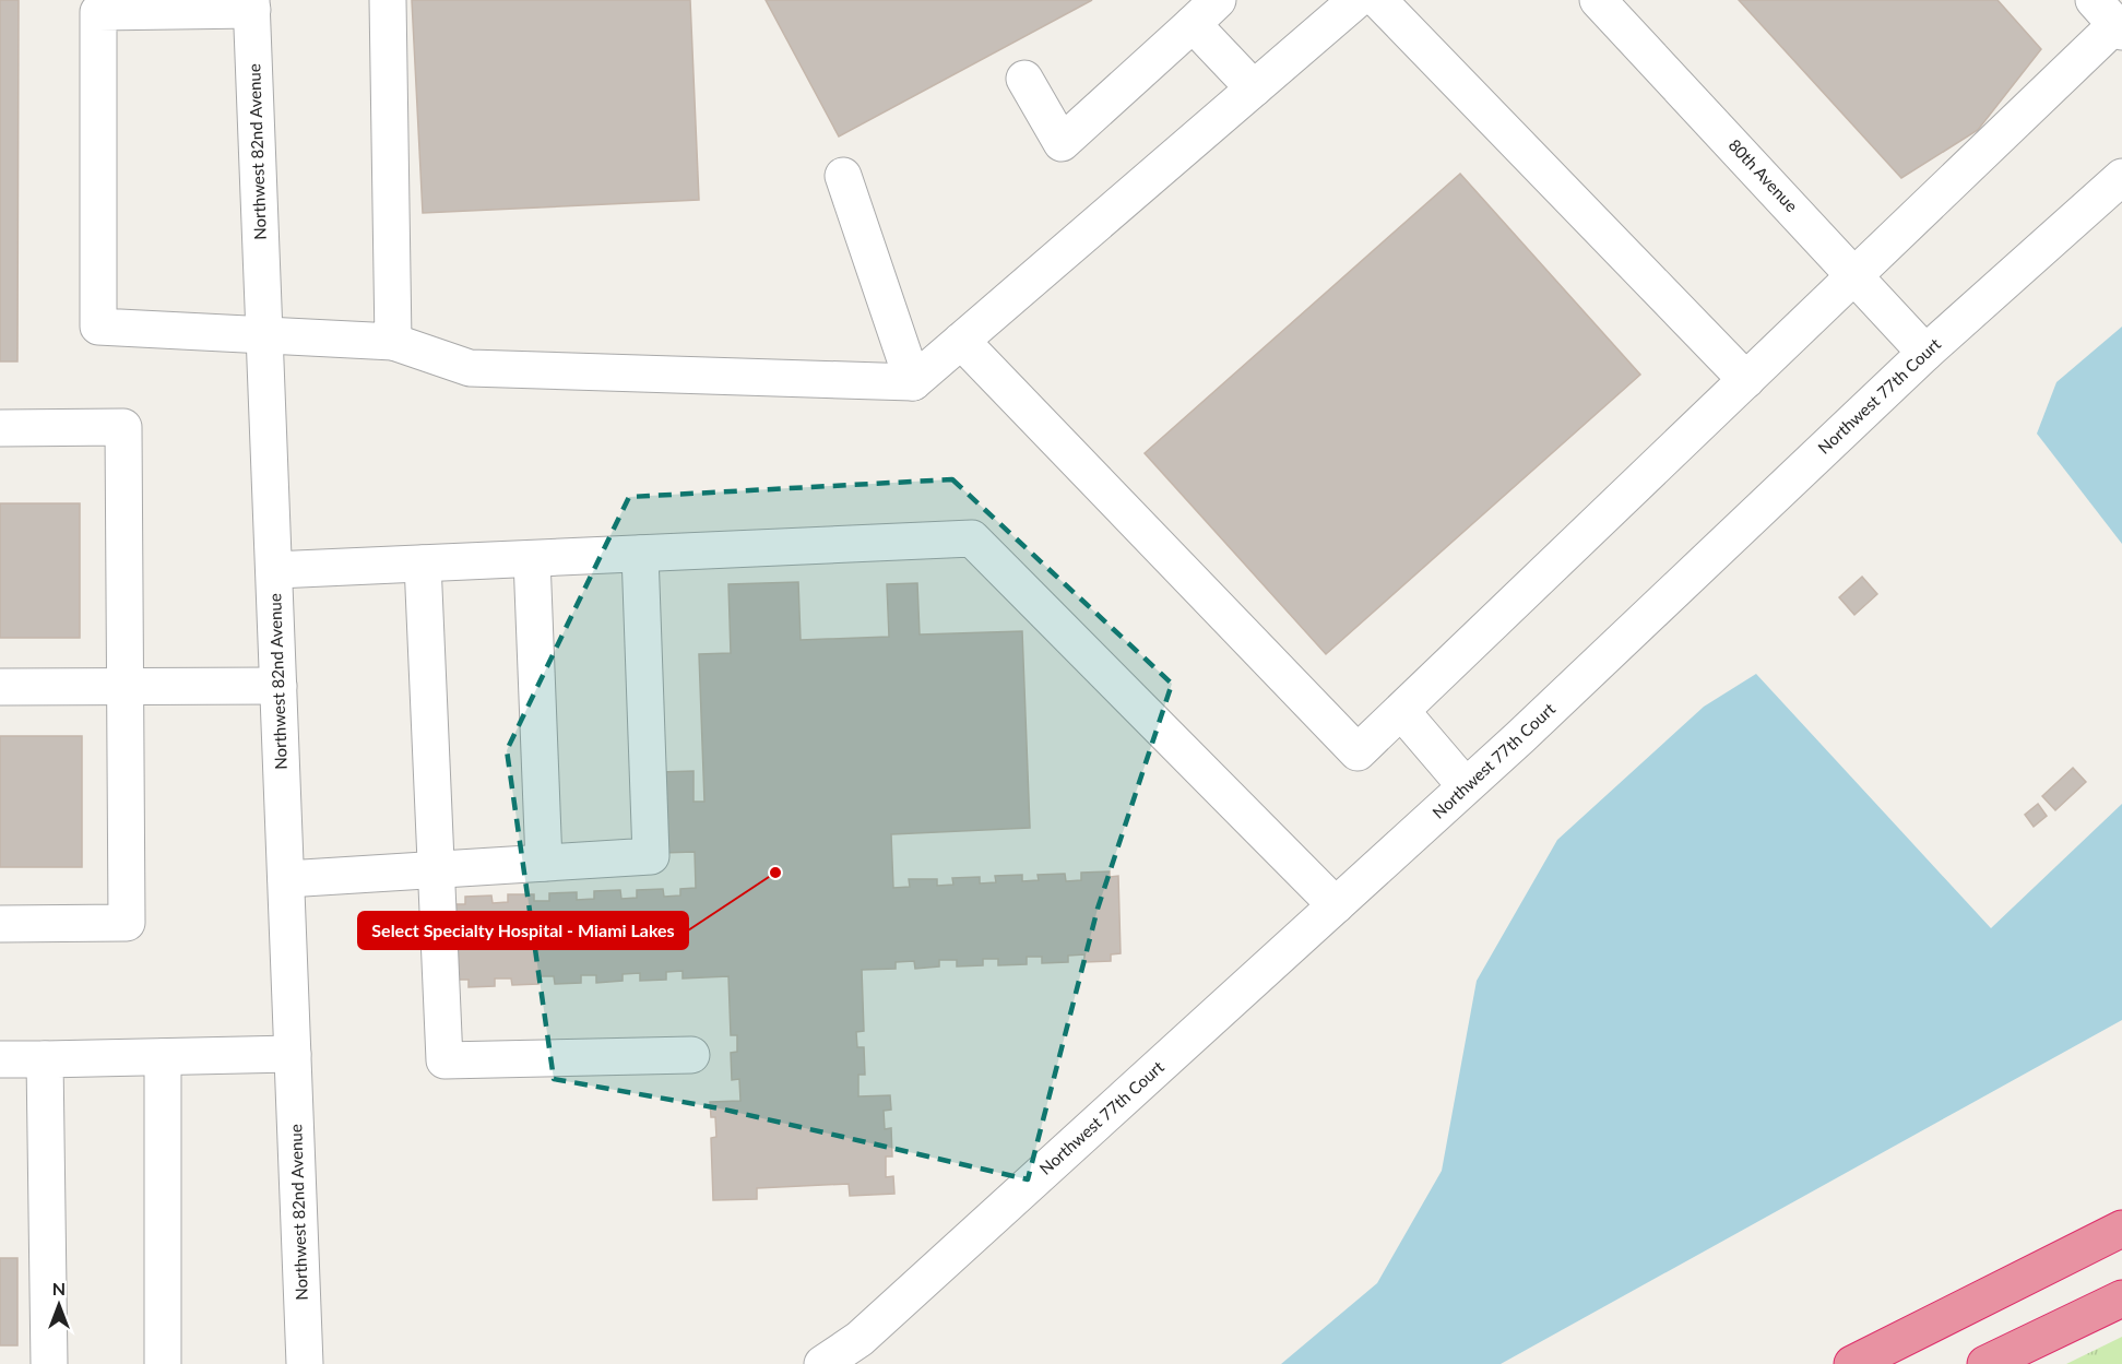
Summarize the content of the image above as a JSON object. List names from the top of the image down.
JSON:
{
  "streets": {
    "street": ["Northwest 82nd Avenue", "80th Avenue", "Northwest 77th Court"]
  },
  "crossings": [
    ["80th Avenue", "Northwest 77th Court"]
  ],
  "places": ["Select Specialty Hospital - Miami Lakes"],
  "north": "top"
}
